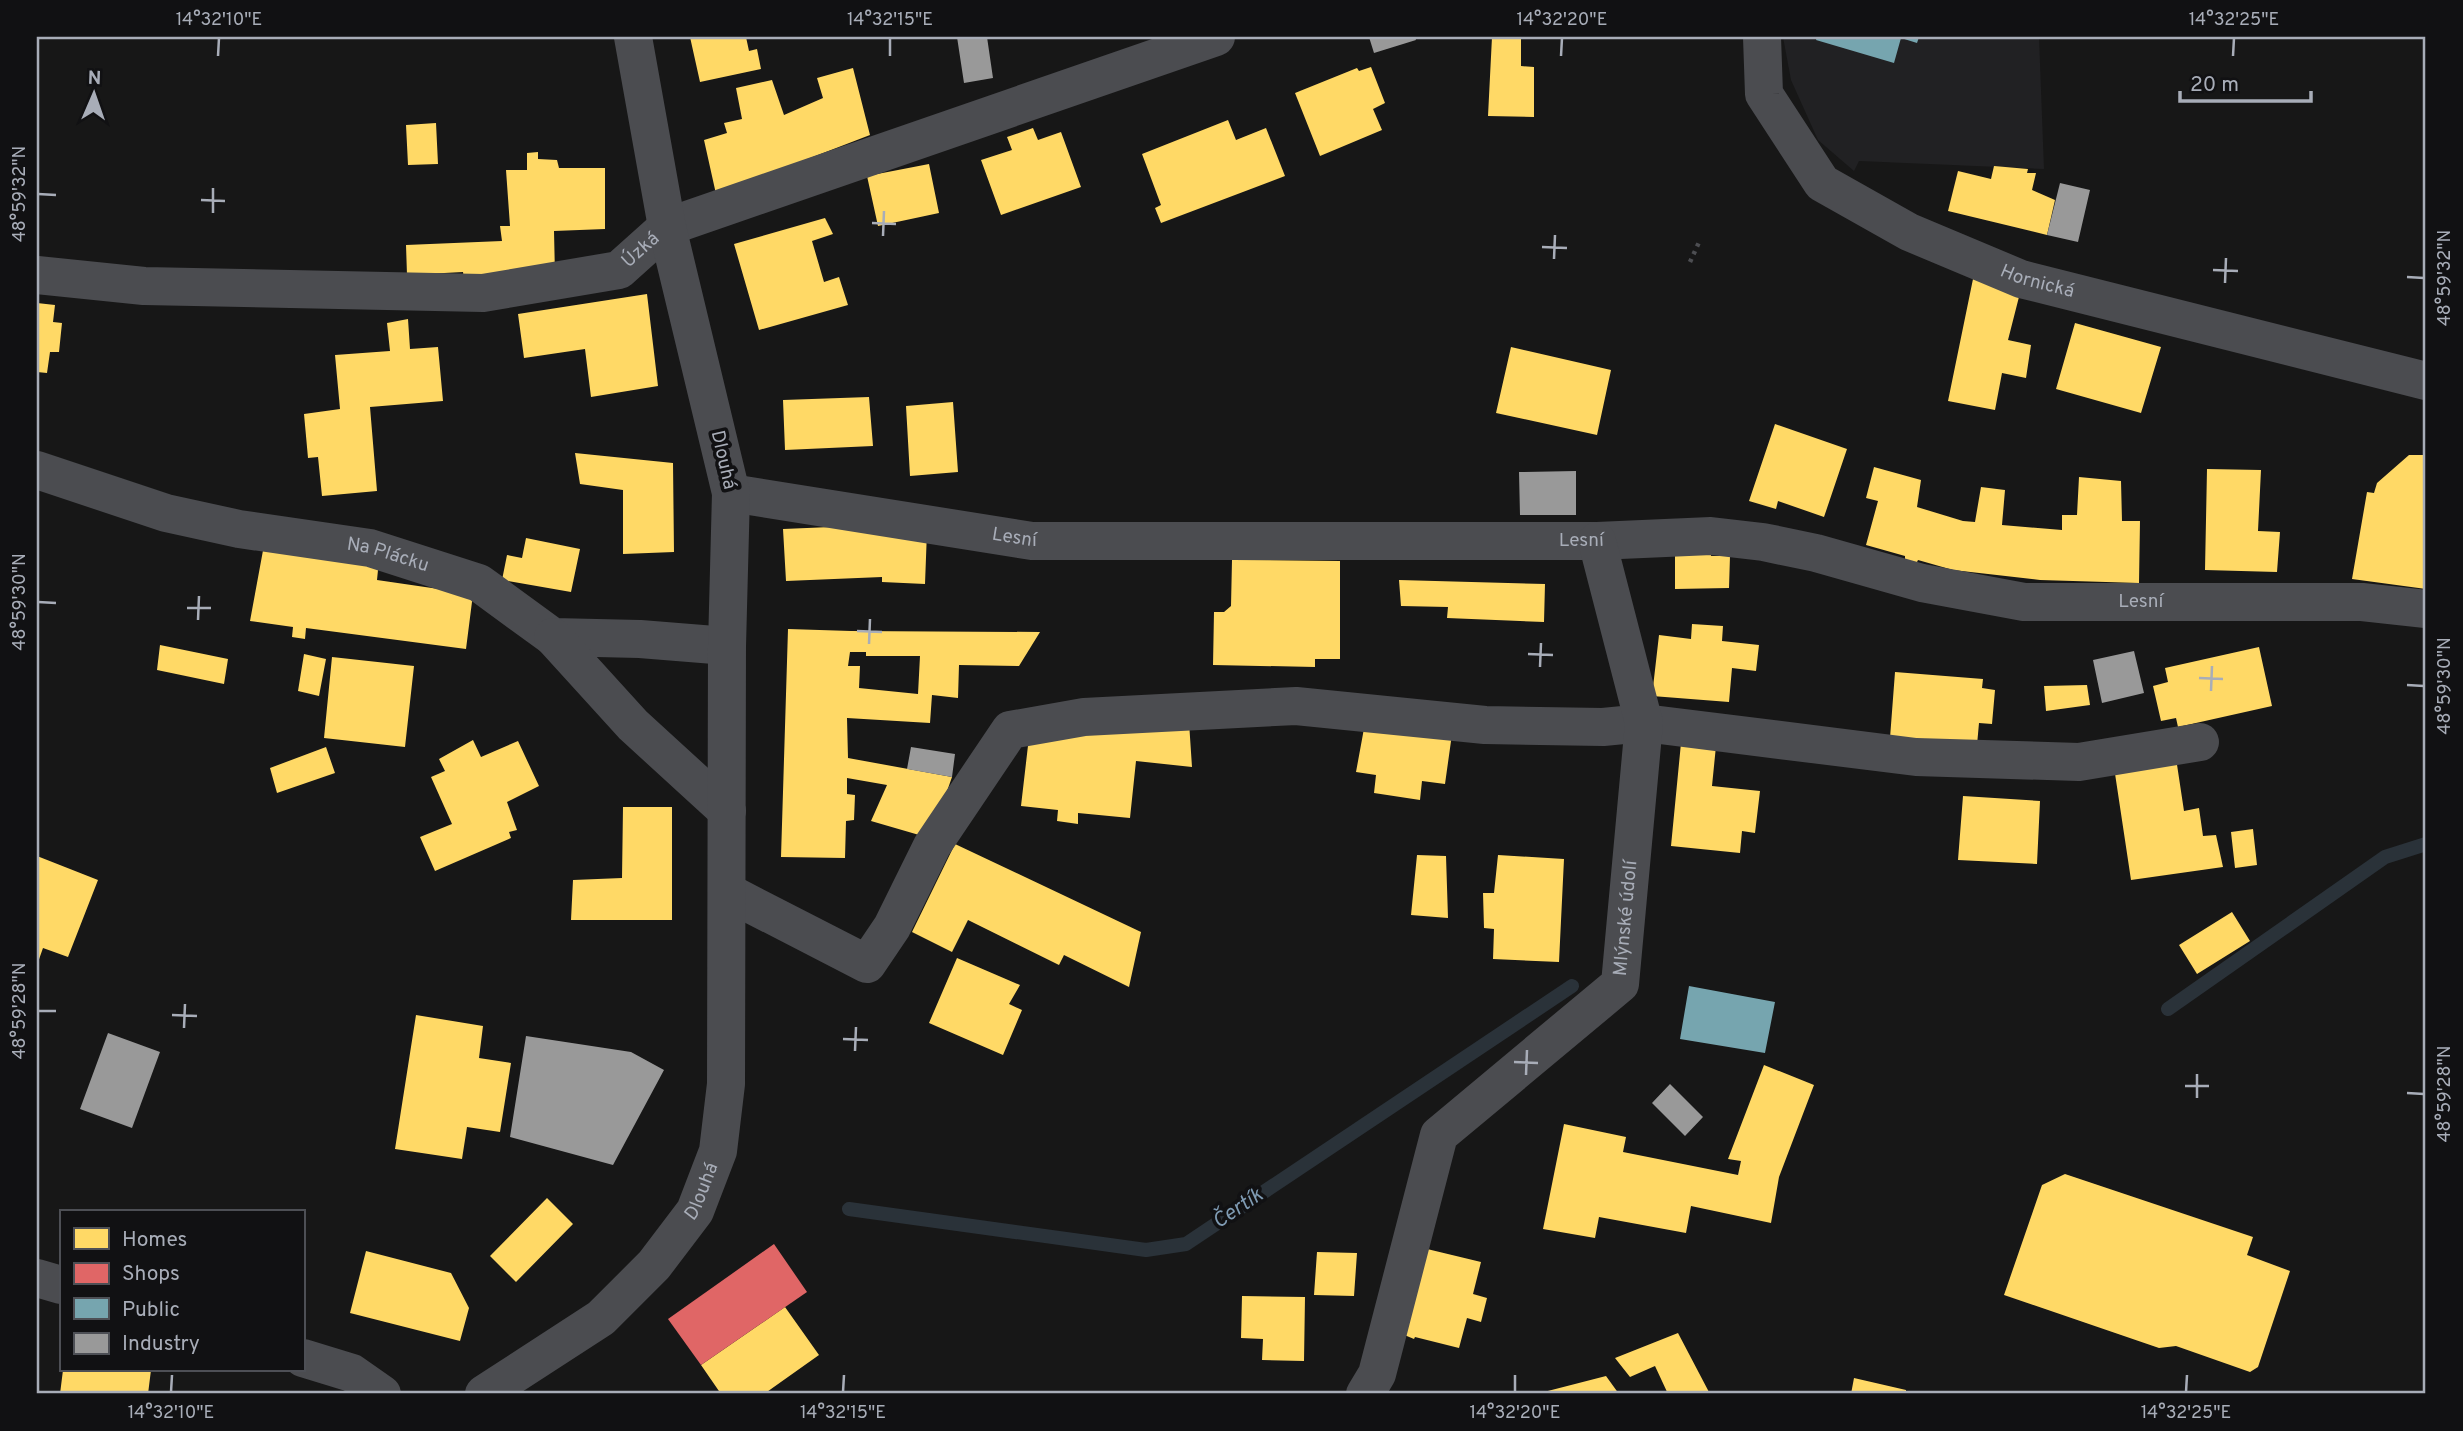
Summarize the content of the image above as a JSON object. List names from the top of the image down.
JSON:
{
  "streets": {
    "street": [
      "Úzká",
      "Hornická",
      "Dlouhá",
      "Lesní",
      "Na Plácku",
      "Mlýnské údolí"
    ]
  },
  "crossings": [
    ["Úzká", "Dlouhá"],
    ["Dlouhá", "Lesní"],
    ["Dlouhá", "Na Plácku"],
    ["Lesní", "Mlýnské údolí"]
  ],
  "water": ["Čertík"],
  "legend": [
    "Homes",
    "Shops",
    "Public",
    "Industry"
  ],
  "scale_bar": "20 m",
  "north": "top",
  "coordinates": [
    "14°32'10\"E",
    "14°32'15\"E",
    "14°32'20\"E",
    "14°32'25\"E",
    "48°59'32\"N",
    "48°59'30\"N",
    "48°59'28\"N"
  ]
}
